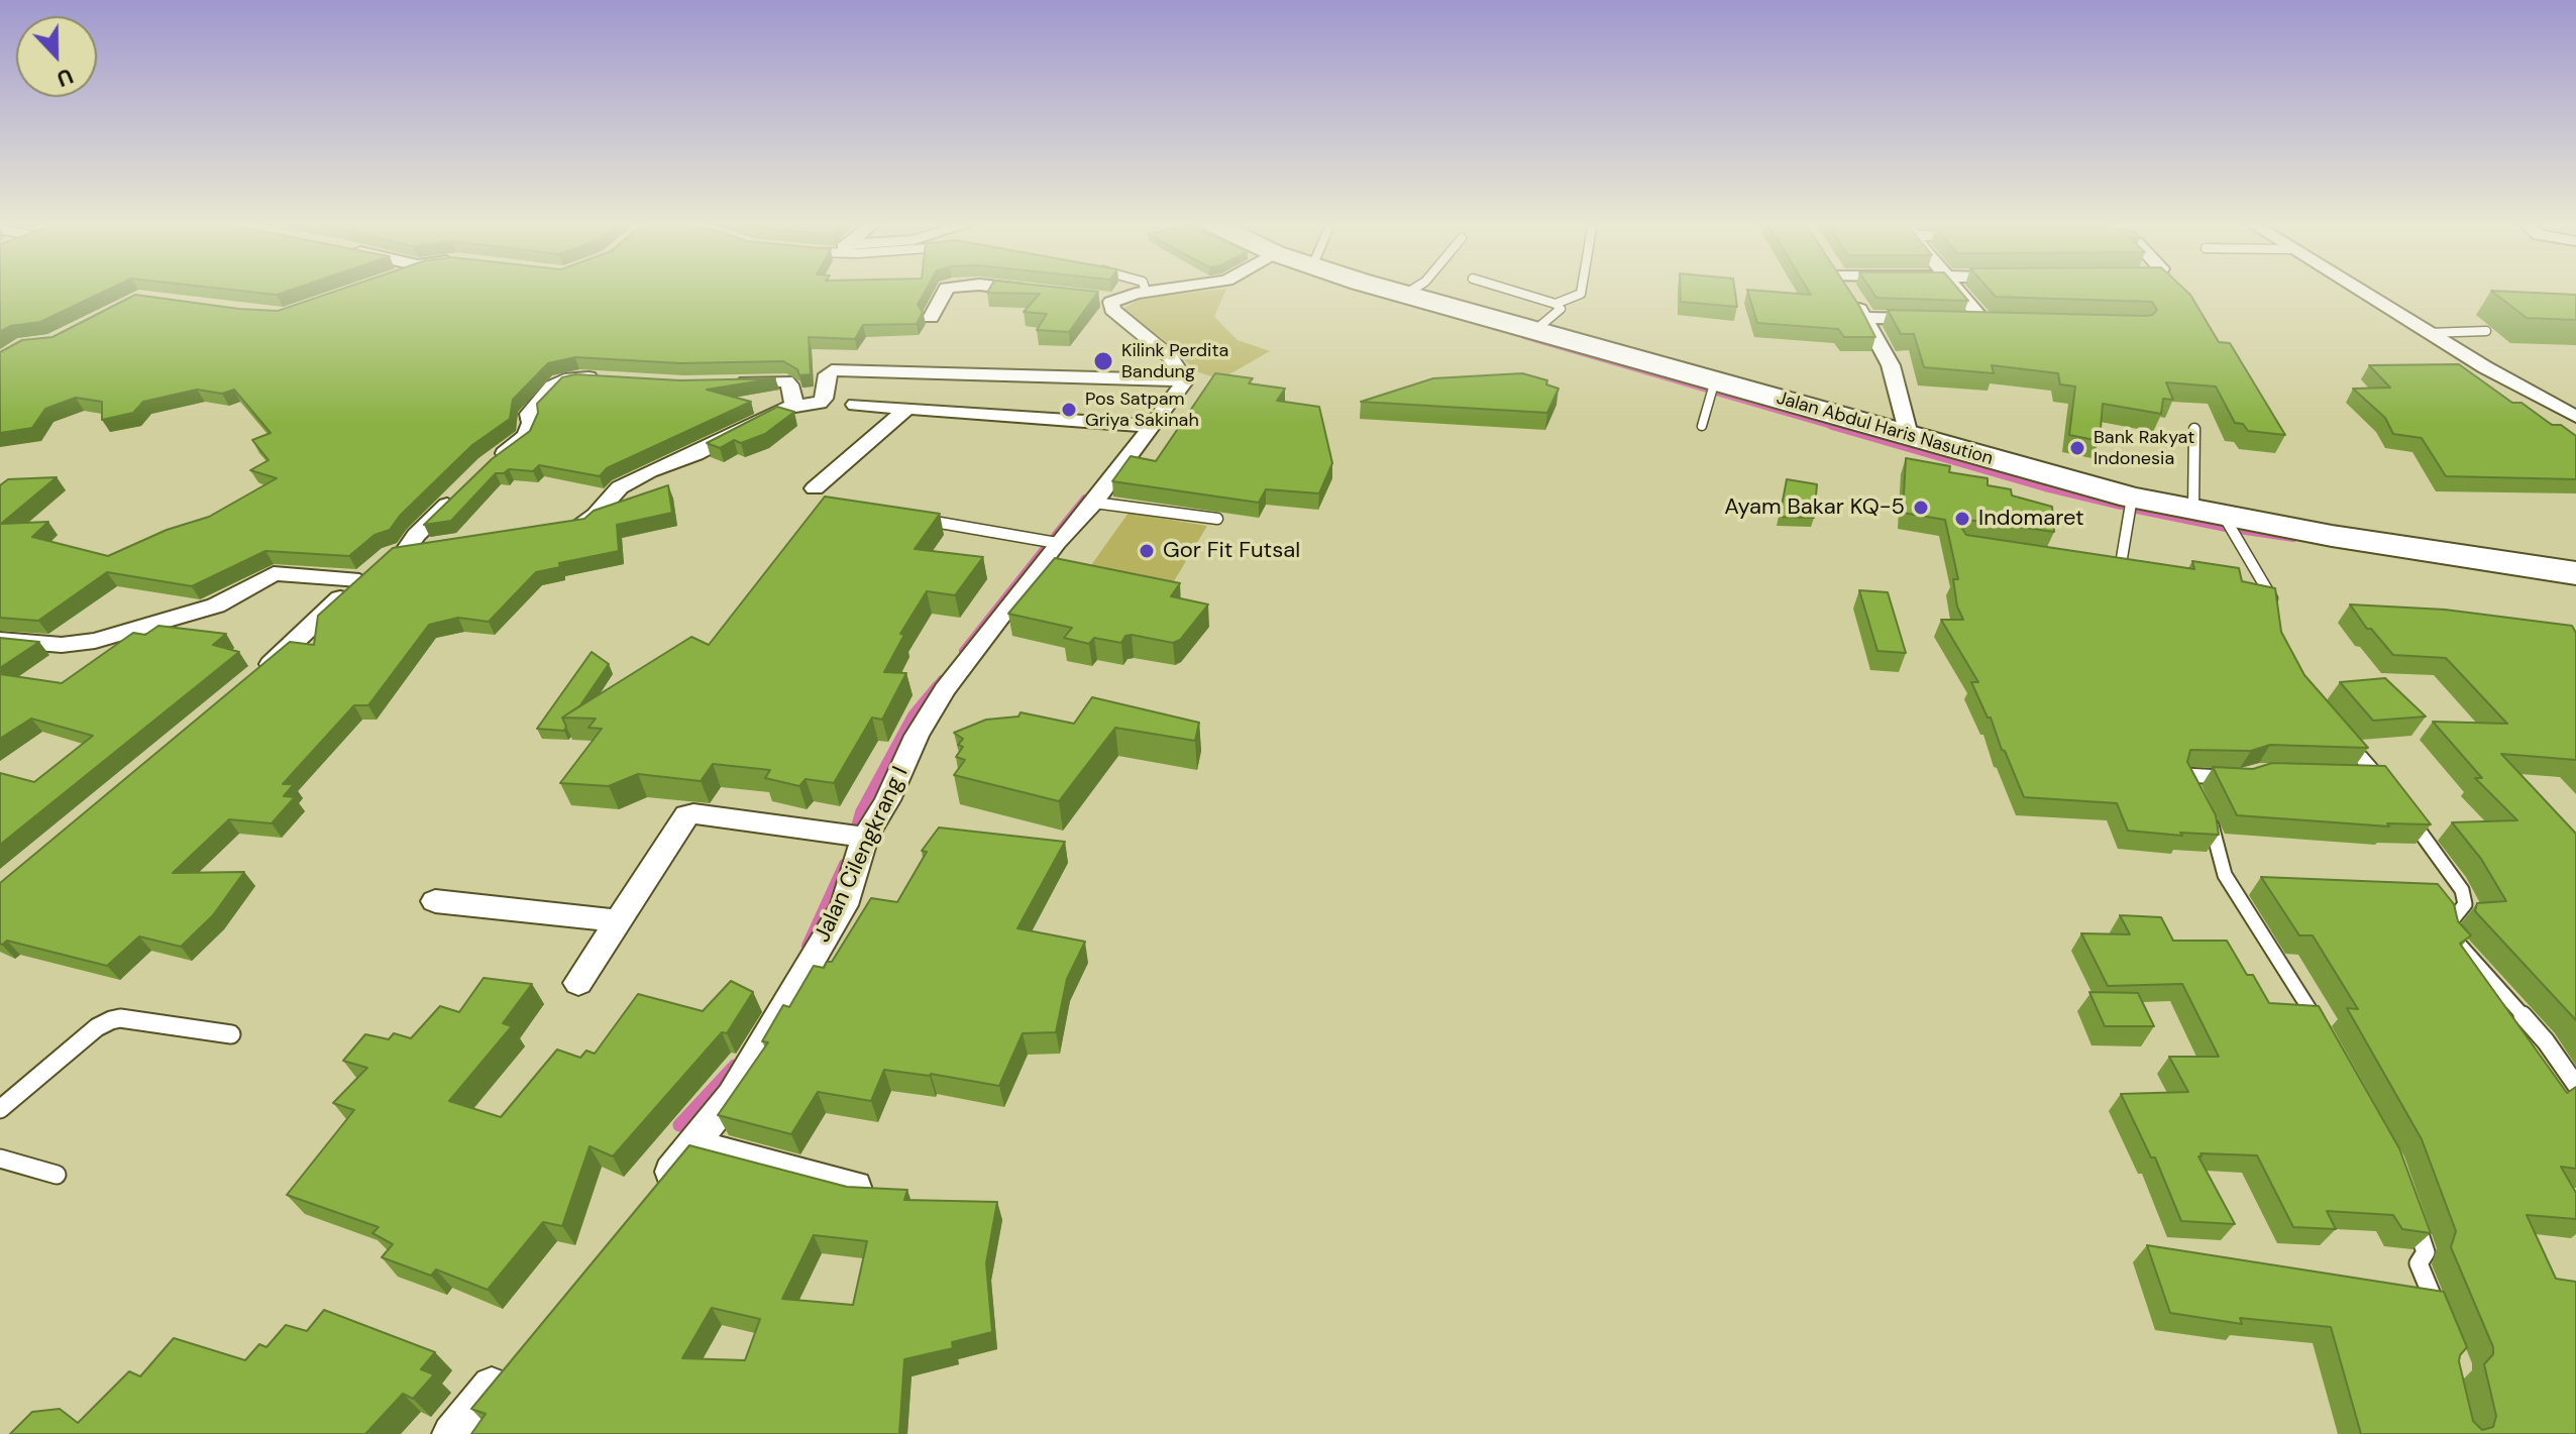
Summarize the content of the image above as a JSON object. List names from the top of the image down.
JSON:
{
  "streets": {
    "highway": ["Jalan Abdul Haris Nasution"],
    "street": ["Jalan Cilengkrang I"]
  },
  "places": [
    "Kilink Perdita Bandung",
    "Pos Satpam Griya Sakinah",
    "Bank Rakyat Indonesia",
    "Ayam Bakar KQ-5",
    "Indomaret",
    "Gor Fit Futsal"
  ],
  "north": "bottom"
}
